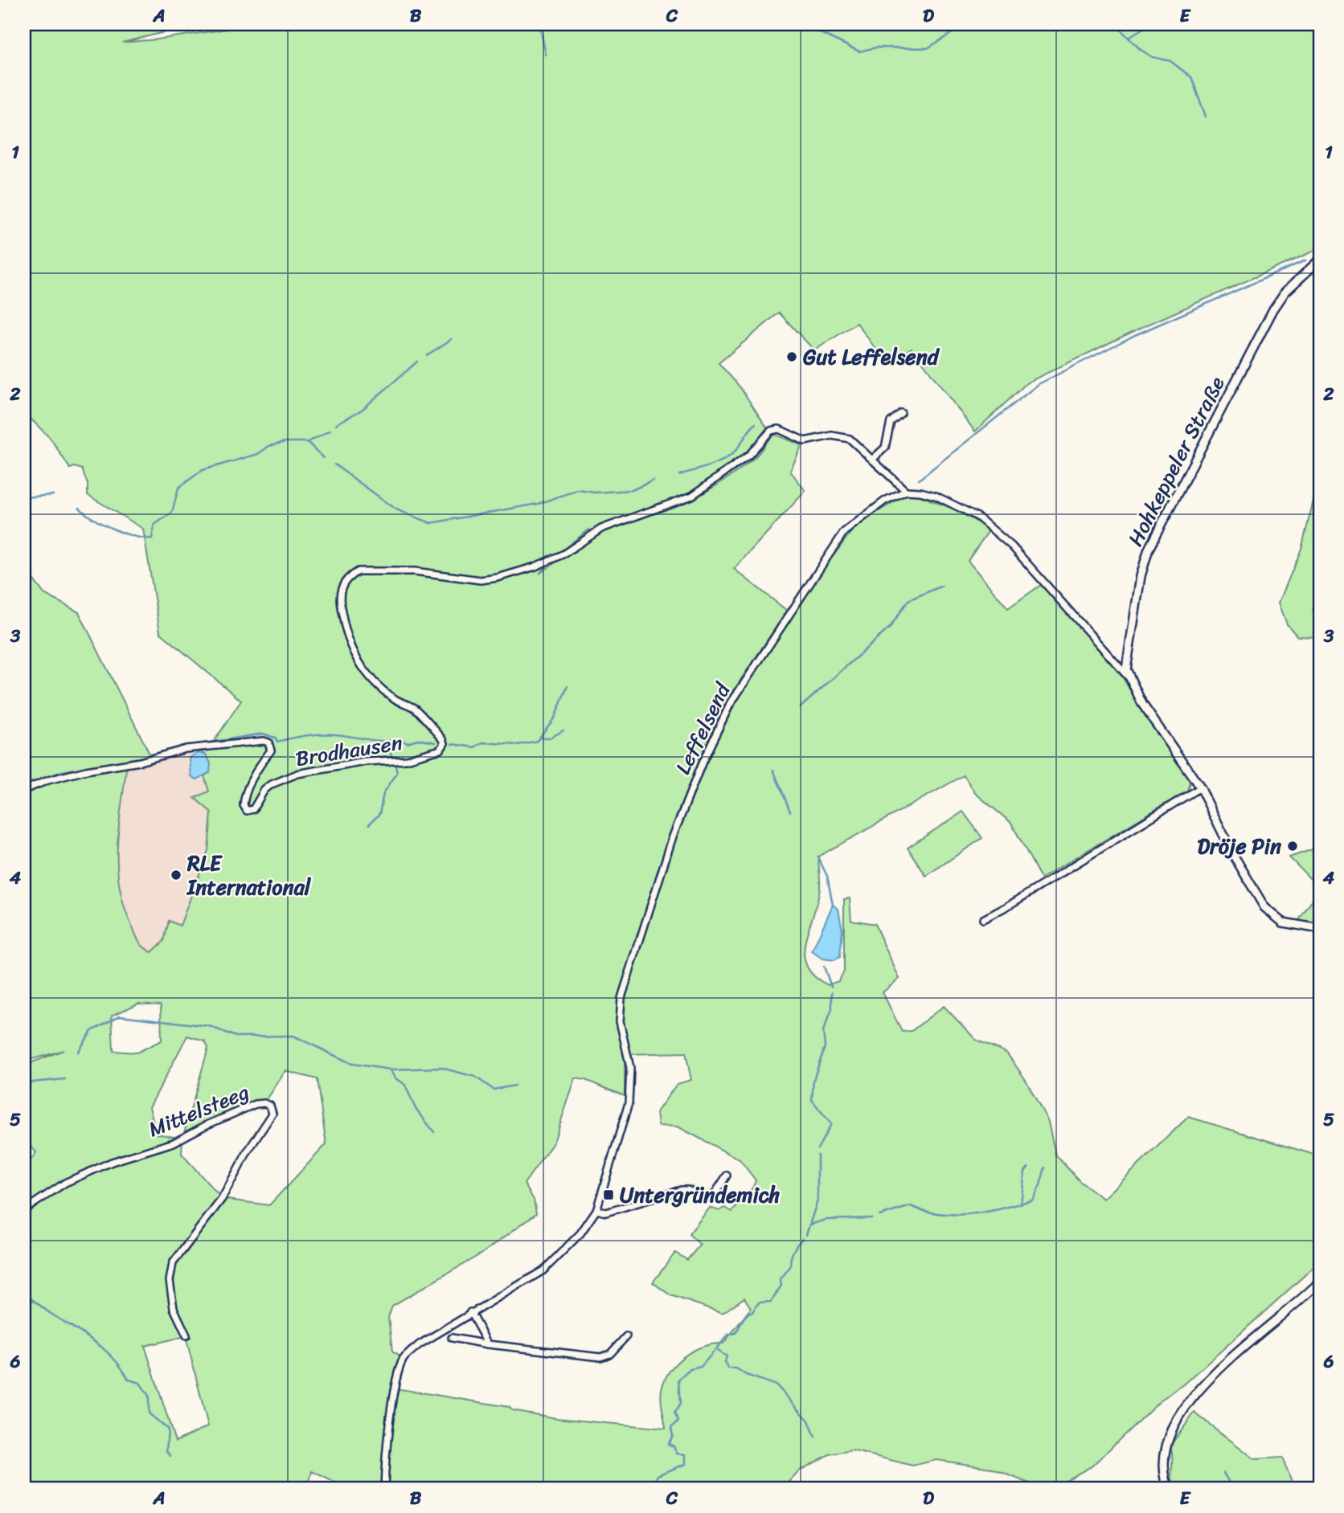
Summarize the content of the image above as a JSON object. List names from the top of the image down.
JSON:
{
  "streets": {
    "street": [
      "Hohkeppeler Straße",
      "Leffelsend",
      "Brodhausen",
      "Mittelsteeg"
    ]
  },
  "places": {
    "other": ["Gut Leffelsend", "Dröje Pin", "RLE International"],
    "transit": ["Untergründemich"]
  },
  "grid": {
    "columns": [
      "A",
      "B",
      "C",
      "D",
      "E"
    ],
    "rows": [
      "1",
      "2",
      "3",
      "4",
      "5",
      "6"
    ]
  }
}
